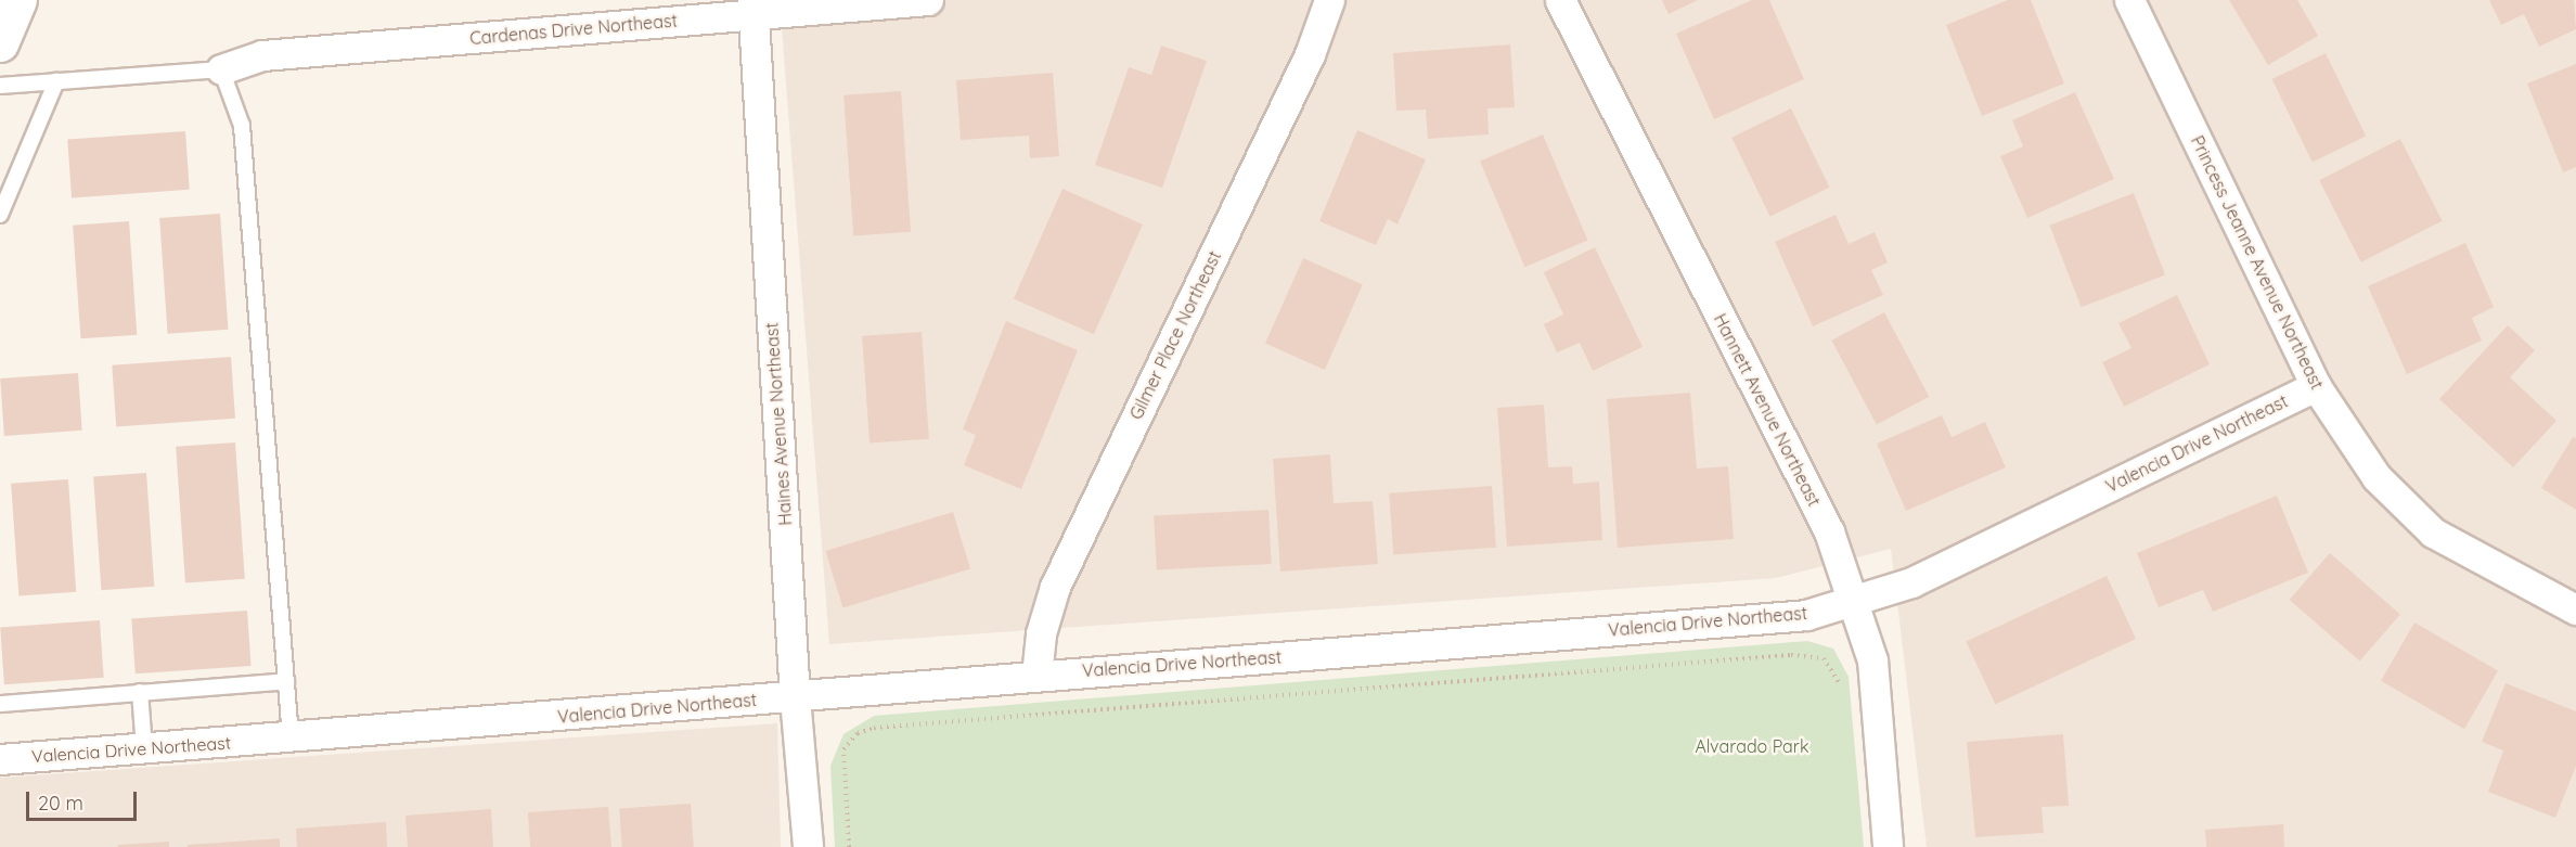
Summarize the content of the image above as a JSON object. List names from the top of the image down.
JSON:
{
  "streets": {
    "street": [
      "Cardenas Drive Northeast",
      "Princess Jeanne Avenue Northeast",
      "Gilmer Place Northeast",
      "Hannett Avenue Northeast",
      "Haines Avenue Northeast",
      "Valencia Drive Northeast"
    ]
  },
  "crossings": [
    ["Cardenas Drive Northeast", "Haines Avenue Northeast"],
    ["Princess Jeanne Avenue Northeast", "Valencia Drive Northeast"],
    ["Gilmer Place Northeast", "Valencia Drive Northeast"],
    ["Hannett Avenue Northeast", "Valencia Drive Northeast"],
    ["Haines Avenue Northeast", "Valencia Drive Northeast"]
  ],
  "parks": ["Alvarado Park"],
  "scale_bar": "20 m"
}
